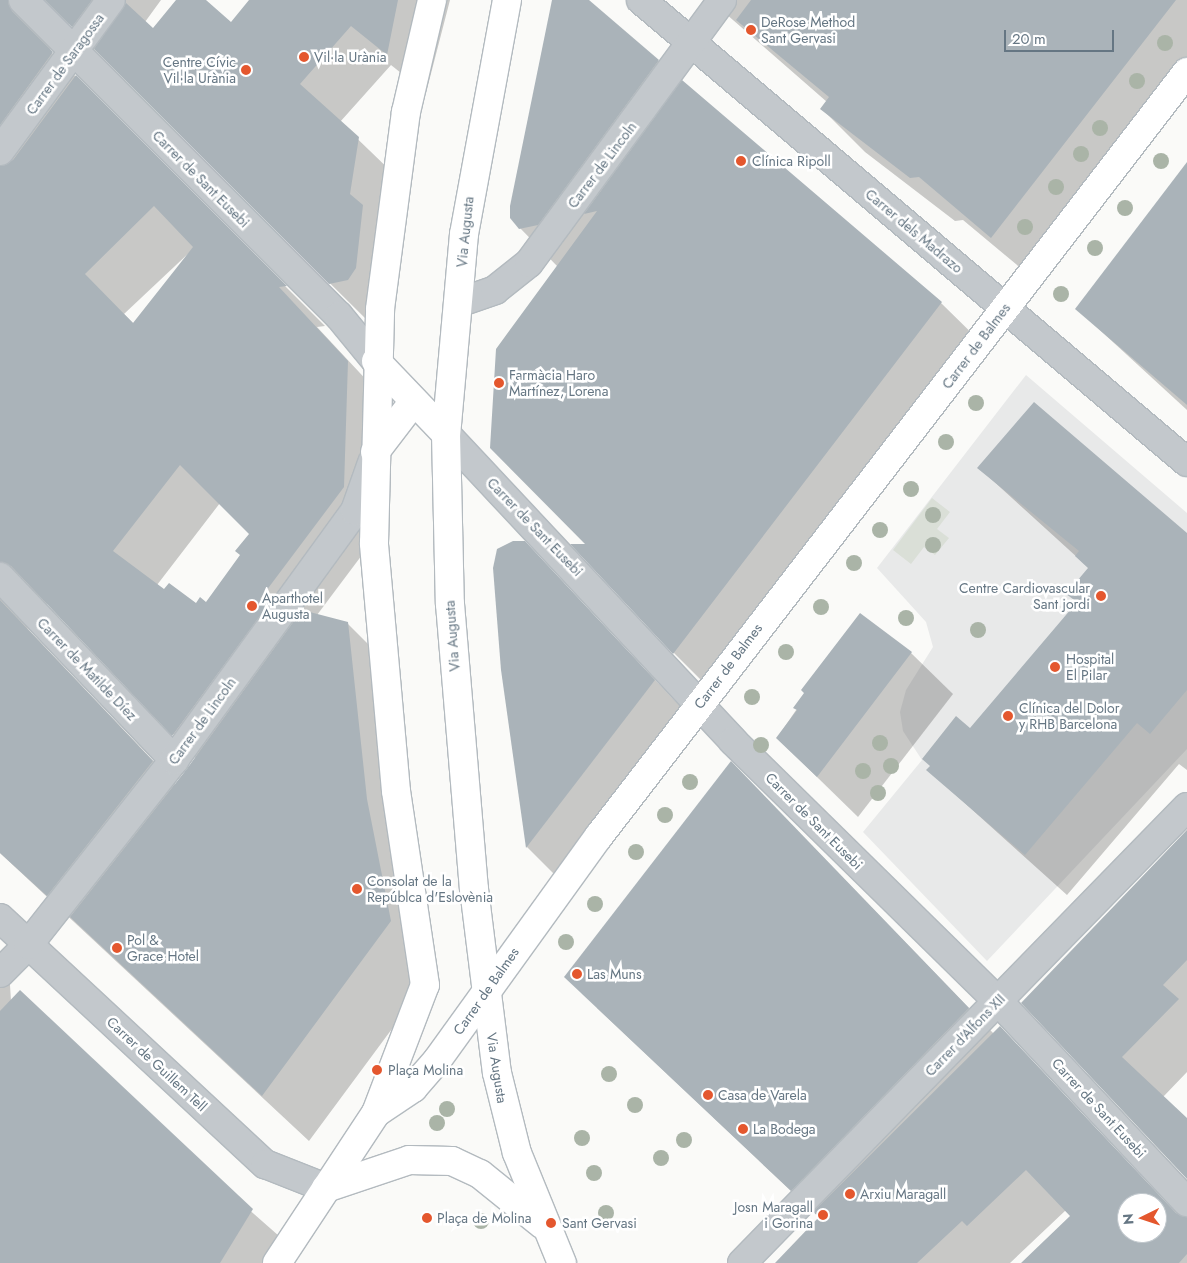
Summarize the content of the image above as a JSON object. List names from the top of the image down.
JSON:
{
  "streets": {
    "main road": ["Via Augusta", "Carrer de Balmes"],
    "street": [
      "Carrer de Saragossa",
      "Carrer de Lincoln",
      "Carrer de Sant Eusebi",
      "Carrer dels Madrazo",
      "Carrer de Matilde Díez",
      "Carrer d'Alfons XII",
      "Carrer de Guillem Tell"
    ]
  },
  "crossings": [
    ["Carrer de Saragossa", "Carrer de Sant Eusebi"],
    ["Carrer de Lincoln", "Carrer dels Madrazo"],
    ["Carrer de Lincoln", "Via Augusta"],
    ["Carrer de Lincoln", "Carrer de Matilde Díez"],
    ["Carrer de Lincoln", "Carrer de Guillem Tell"],
    ["Carrer de Sant Eusebi", "Via Augusta"],
    ["Carrer de Sant Eusebi", "Carrer de Balmes"],
    ["Carrer de Sant Eusebi", "Carrer d'Alfons XII"],
    ["Carrer dels Madrazo", "Carrer de Balmes"],
    ["Via Augusta", "Carrer de Balmes"],
    ["Carrer de Balmes", "Carrer de Guillem Tell"]
  ],
  "places": [
    "DeRose Method Sant Gervasi",
    "Vil·la Urània",
    "Centre Cívic Vil·la Urània",
    "Clínica Ripoll",
    "Farmàcia Haro Martínez, Lorena",
    "Centre Cardiovascular Sant jordi",
    "Aparthotel Augusta",
    "Hospital El Pilar",
    "Clínica del Dolor y RHB Barcelona",
    "Consolat de la Repúblca d'Eslovènia",
    "Pol & Grace Hotel",
    "Las Muns",
    "Plaça Molina",
    "Casa de Varela",
    "La Bodega",
    "Arxiu Maragall",
    "Josn Maragall i Gorina",
    "Plaça de Molina",
    "Sant Gervasi"
  ],
  "scale_bar": "20 m",
  "north": "left"
}
